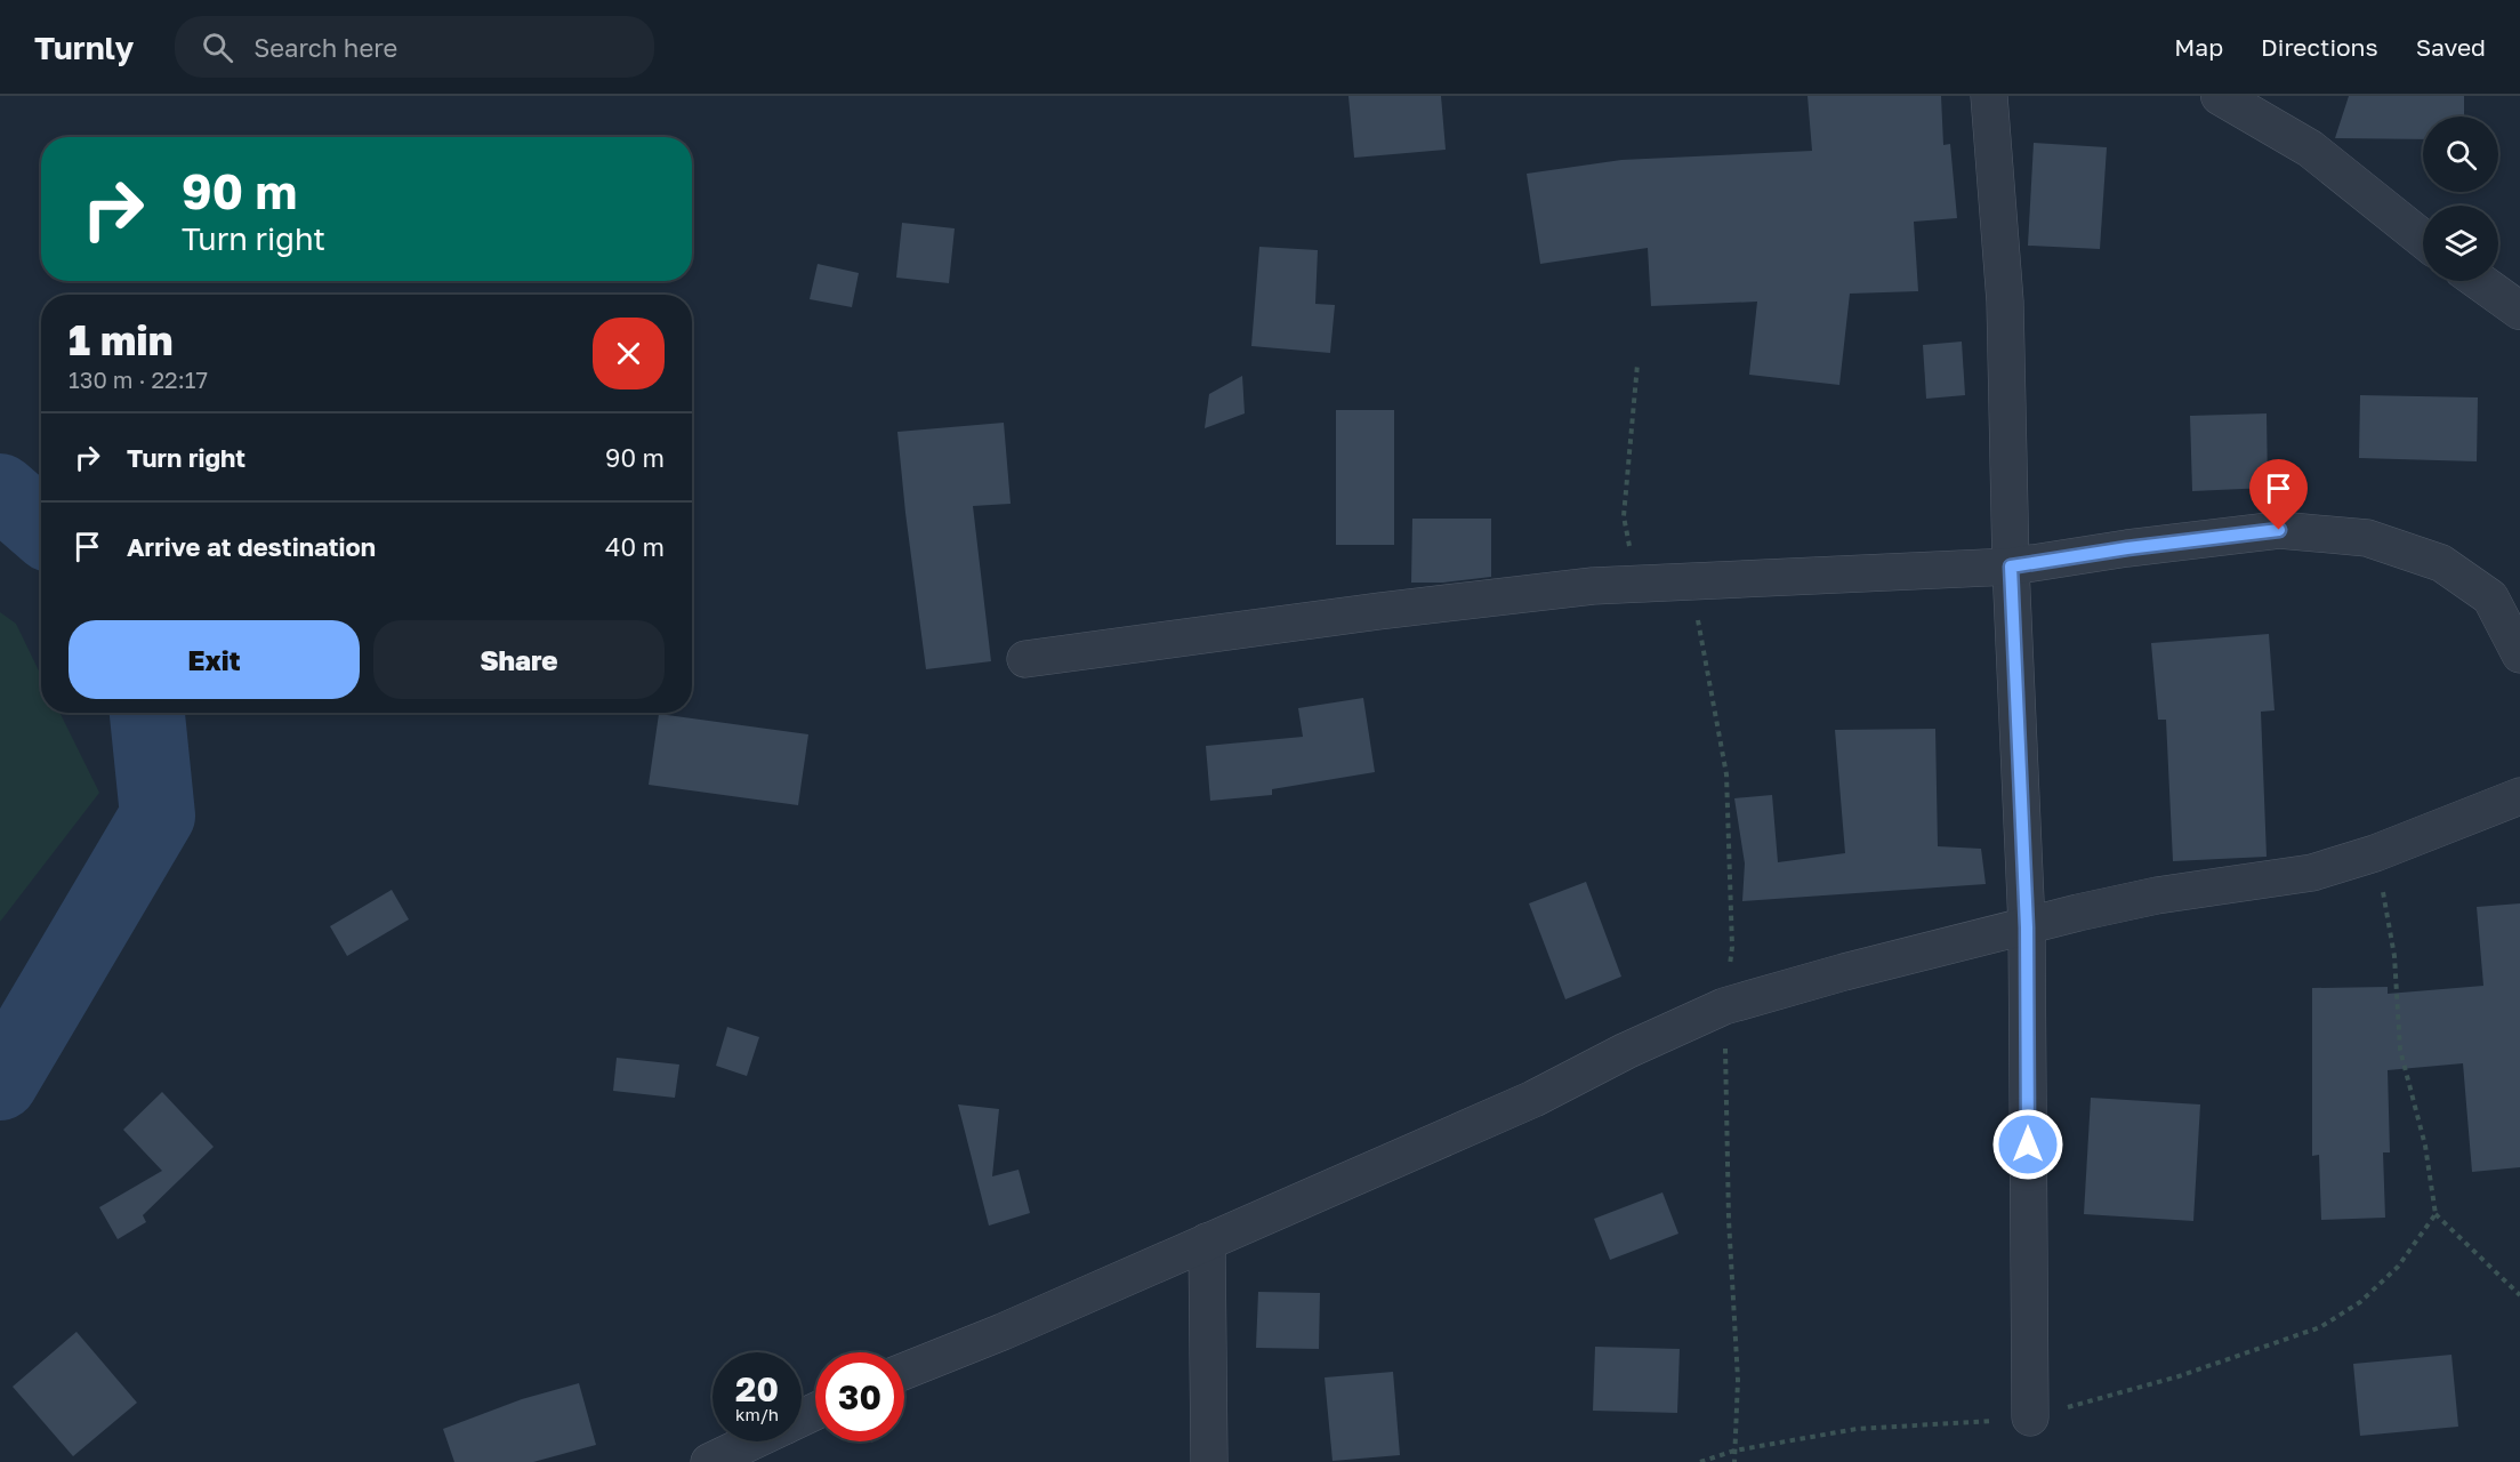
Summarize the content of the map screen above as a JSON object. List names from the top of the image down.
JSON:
{
  "page": {
    "header": "Turnly",
    "search": "Search here",
    "nav": ["Map", "Directions", "Saved"],
    "turn": ["90 m", "Turn right"],
    "heading": ["1 min", "130 m · 22:17"],
    "list": [
      {
        "name": "Turn right",
        "value": "90 m"
      },
      {
        "name": "Arrive at destination",
        "value": "40 m"
      }
    ],
    "buttons": ["Exit", "Share"],
    "speed": "20 km/h",
    "limit": "30"
  }
}
